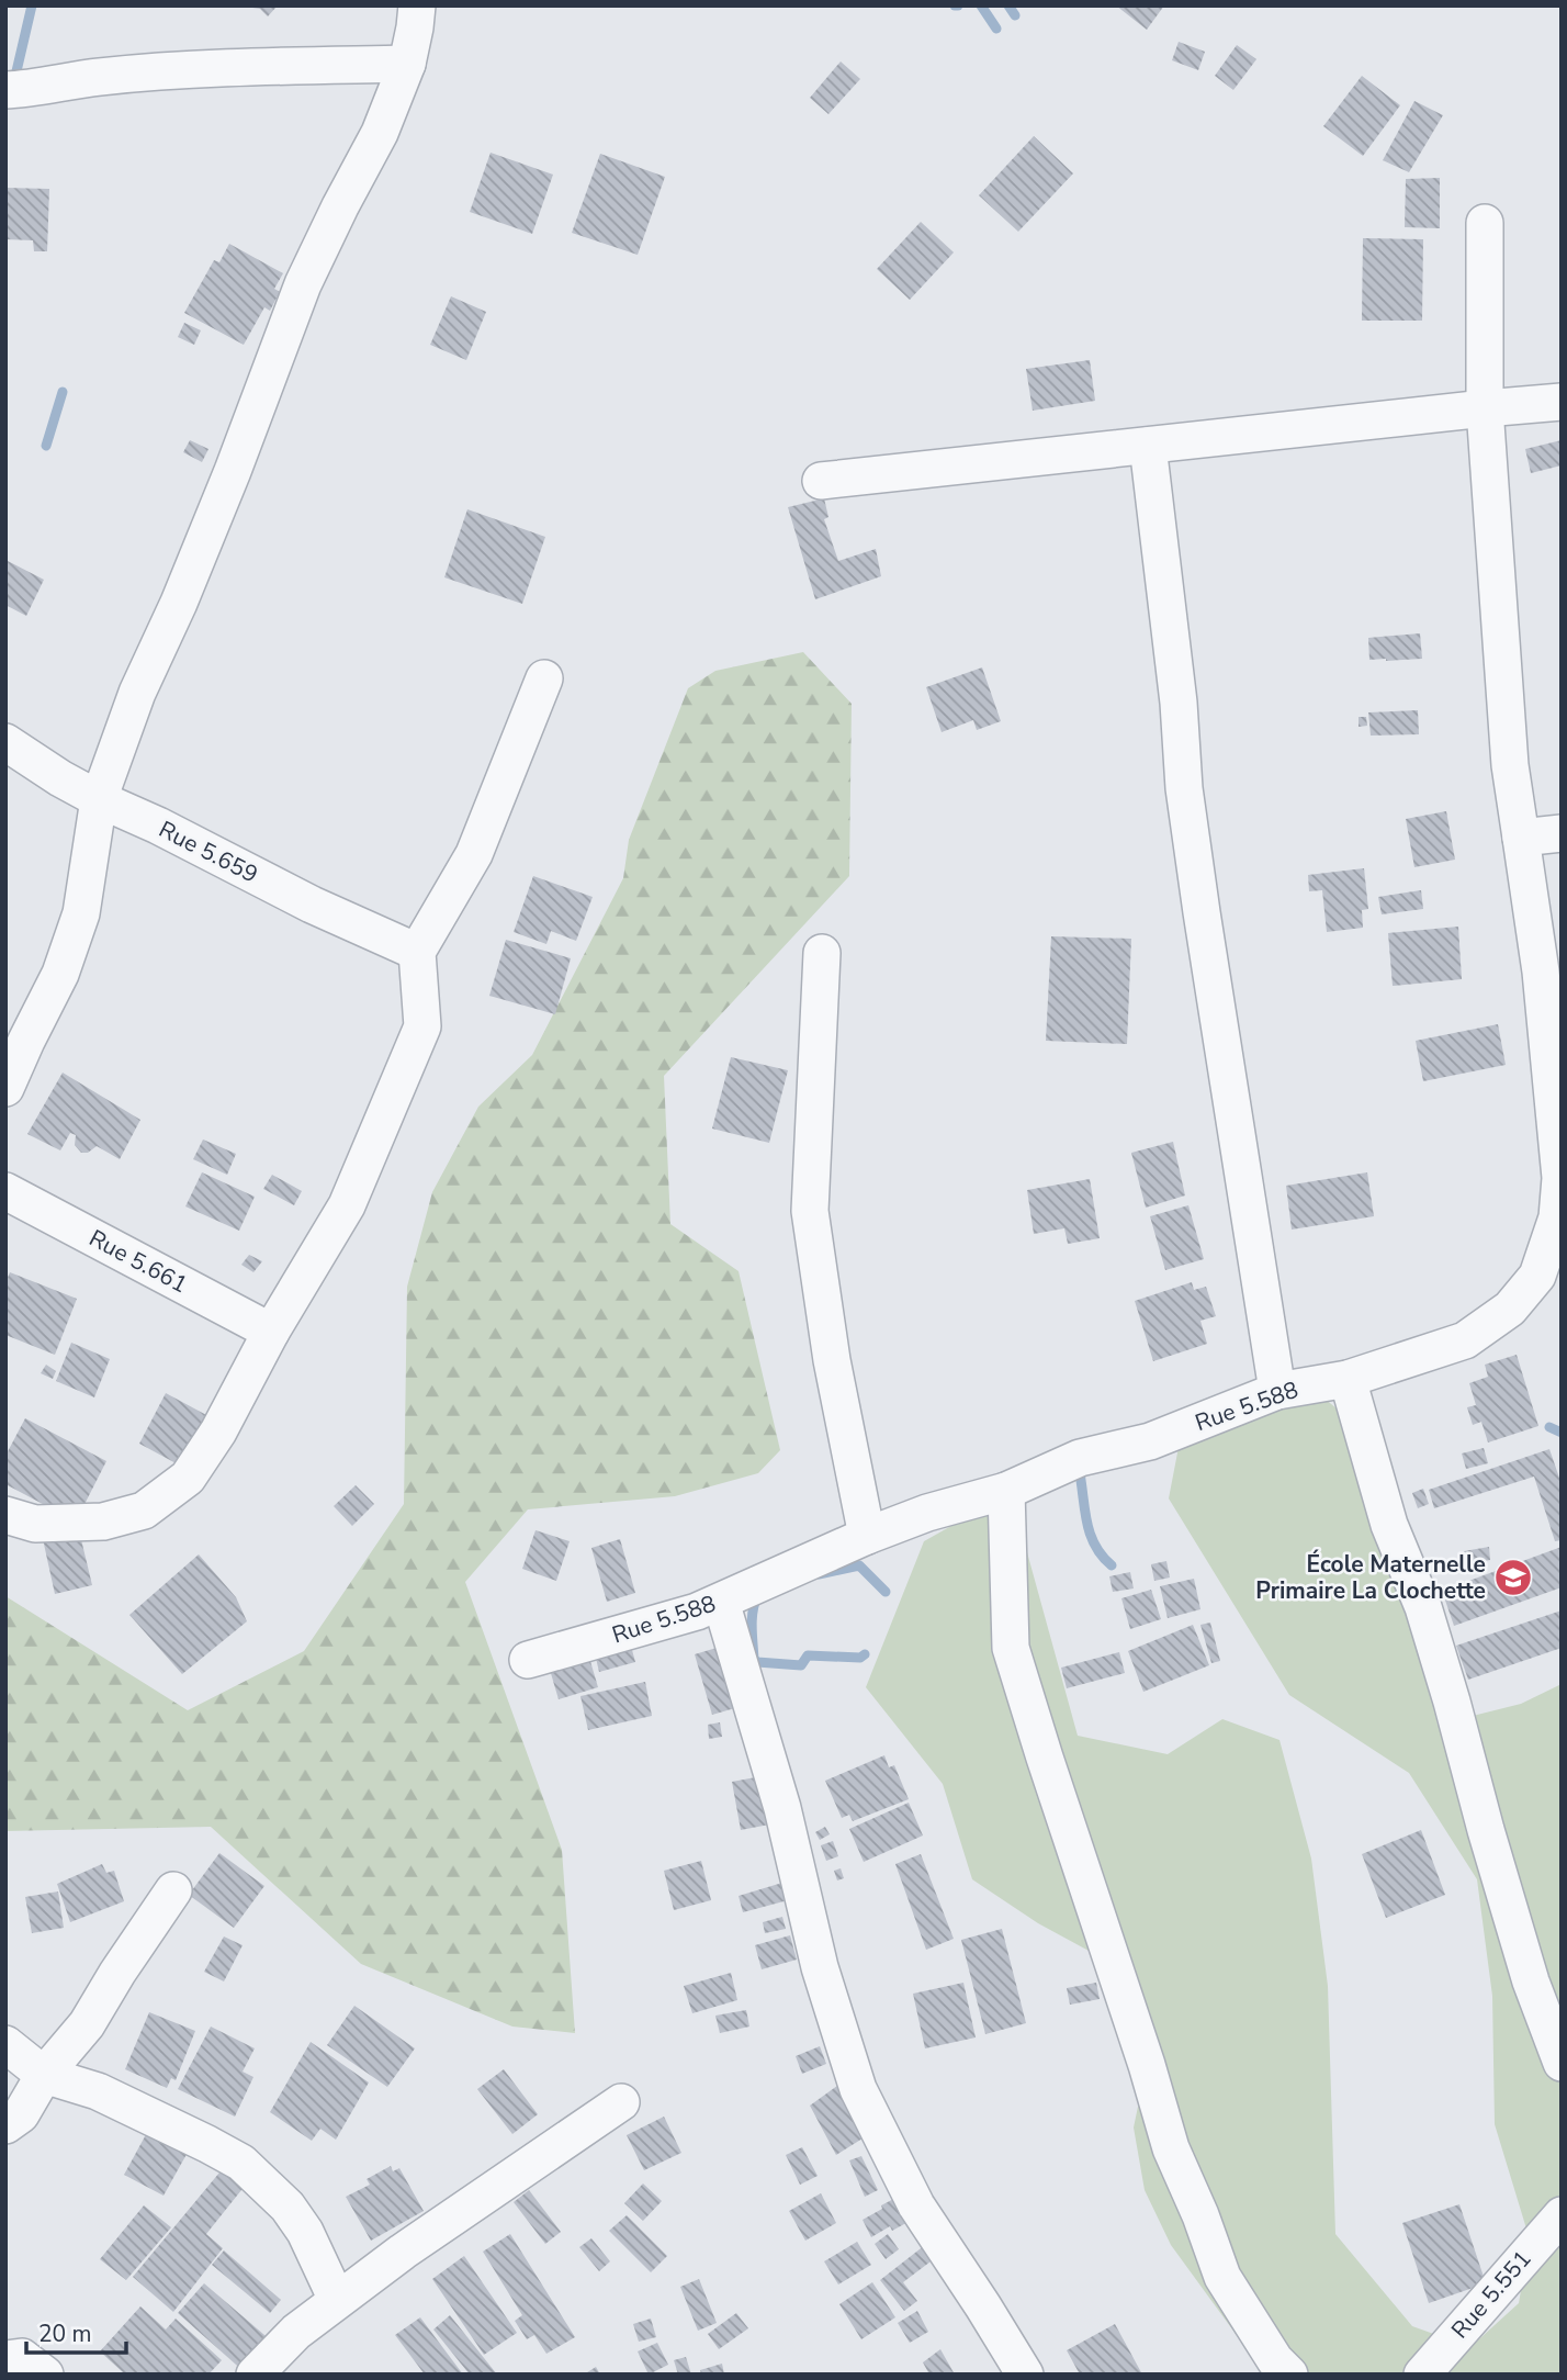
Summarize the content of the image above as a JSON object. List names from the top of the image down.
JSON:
{
  "streets": {
    "street": [
      "Rue 5.659",
      "Rue 5.661",
      "Rue 5.588",
      "Rue 5.551"
    ]
  },
  "places": {
    "school or university": ["École Maternelle Primaire La Clochette"]
  },
  "scale_bar": "20 m"
}
